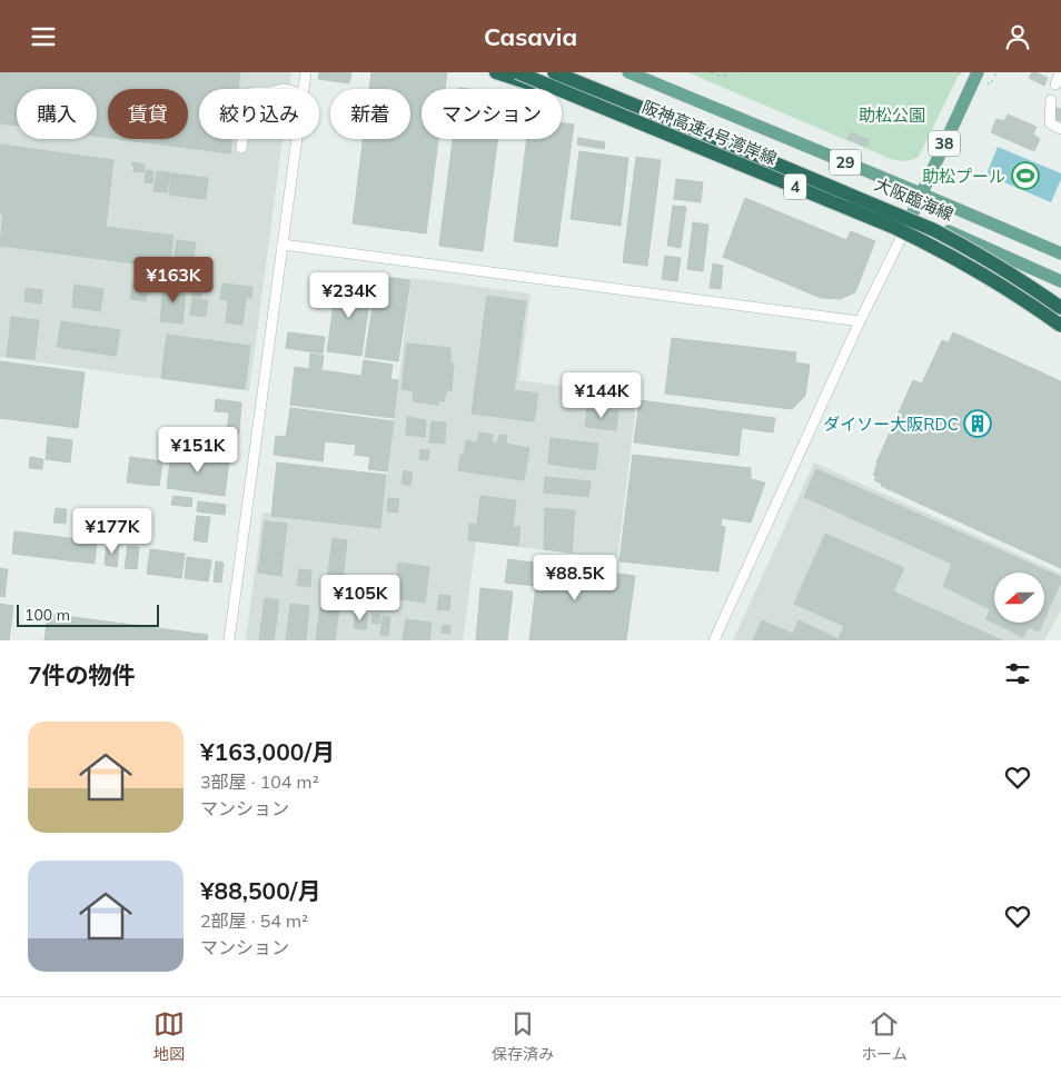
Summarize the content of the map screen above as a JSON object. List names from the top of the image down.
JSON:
{
  "streets": {
    "highway": ["阪神高速4号湾岸線", "4"],
    "main road": ["38", "29", "大阪臨海線"]
  },
  "crossings": [
    ["38", "大阪臨海線"]
  ],
  "parks": ["助松公園"],
  "places": {
    "sports": ["助松プール"],
    "building": ["ダイソー大阪RDC"]
  },
  "scale_bar": "100 m",
  "north": "left",
  "page": {
    "header": "Casavia",
    "chip": [
      "購入",
      "賃貸",
      "絞り込み",
      "新着",
      "マンション"
    ],
    "price": [
      "¥163K",
      "¥234K",
      "¥144K",
      "¥151K",
      "¥177K",
      "¥88.5K",
      "¥105K"
    ],
    "scale": "100 m",
    "heading": "7件の物件",
    "list": [
      {
        "name": "¥163,000/月",
        "note": "3部屋 · 104 m² · マンション"
      },
      {
        "name": "¥88,500/月",
        "note": "2部屋 · 54 m² · マンション"
      }
    ],
    "tabs": ["地図", "保存済み", "ホーム"]
  }
}
